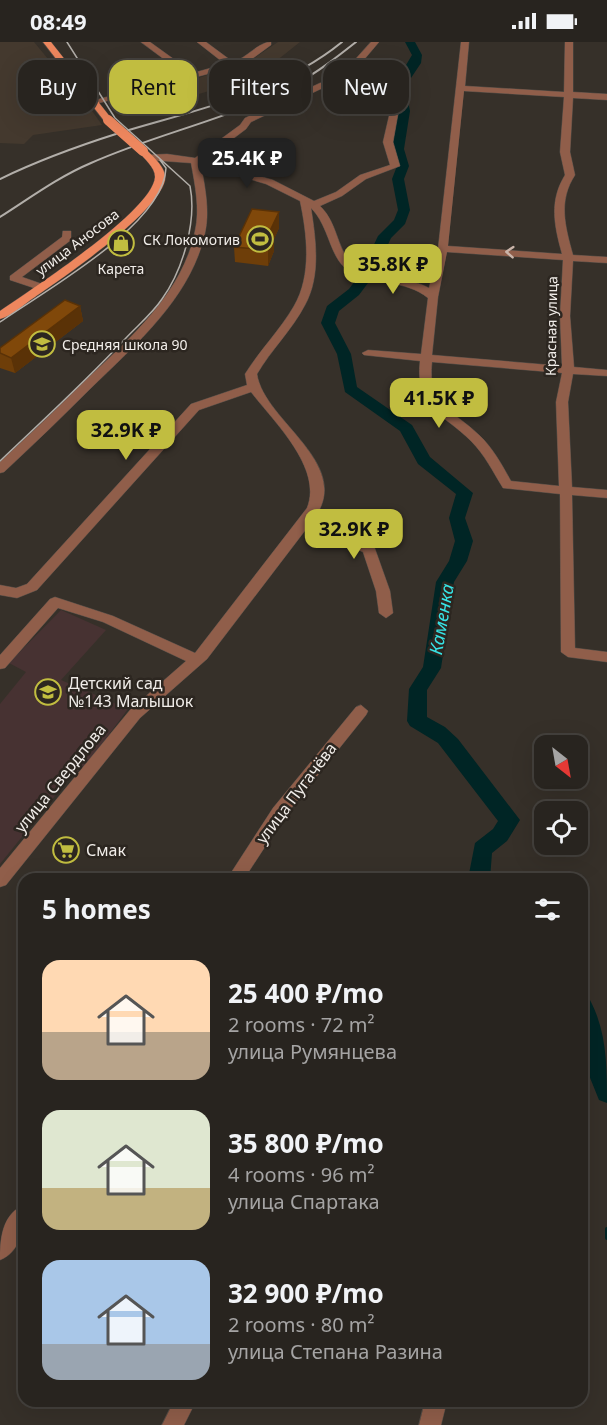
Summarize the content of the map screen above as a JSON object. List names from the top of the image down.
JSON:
{
  "streets": {
    "main road": ["улица Аносова"],
    "street": ["Красная улица", "улица Свердлова", "улица Пугачёва"]
  },
  "water": ["Каменка"],
  "places": {
    "sports": ["СК Локомотив"],
    "shop": ["Карета"],
    "school or university": ["Средняя школа 90", "Детский сад №143 Малышок"],
    "supermarket": ["Смак"]
  },
  "north": "bottom right",
  "page": {
    "status": "08:49",
    "chip": [
      "Buy",
      "Rent",
      "Filters",
      "New"
    ],
    "price": [
      "25.4K ₽",
      "35.8K ₽",
      "41.5K ₽",
      "32.9K ₽",
      "32.9K ₽"
    ],
    "heading": "5 homes",
    "list": [
      {
        "name": "25 400 ₽/mo",
        "note": "2 rooms · 72 m² · улица Румянцева"
      },
      {
        "name": "35 800 ₽/mo",
        "note": "4 rooms · 96 m² · улица Спартака"
      },
      {
        "name": "32 900 ₽/mo",
        "note": "2 rooms · 80 m² · улица Степана Разина"
      }
    ]
  }
}
